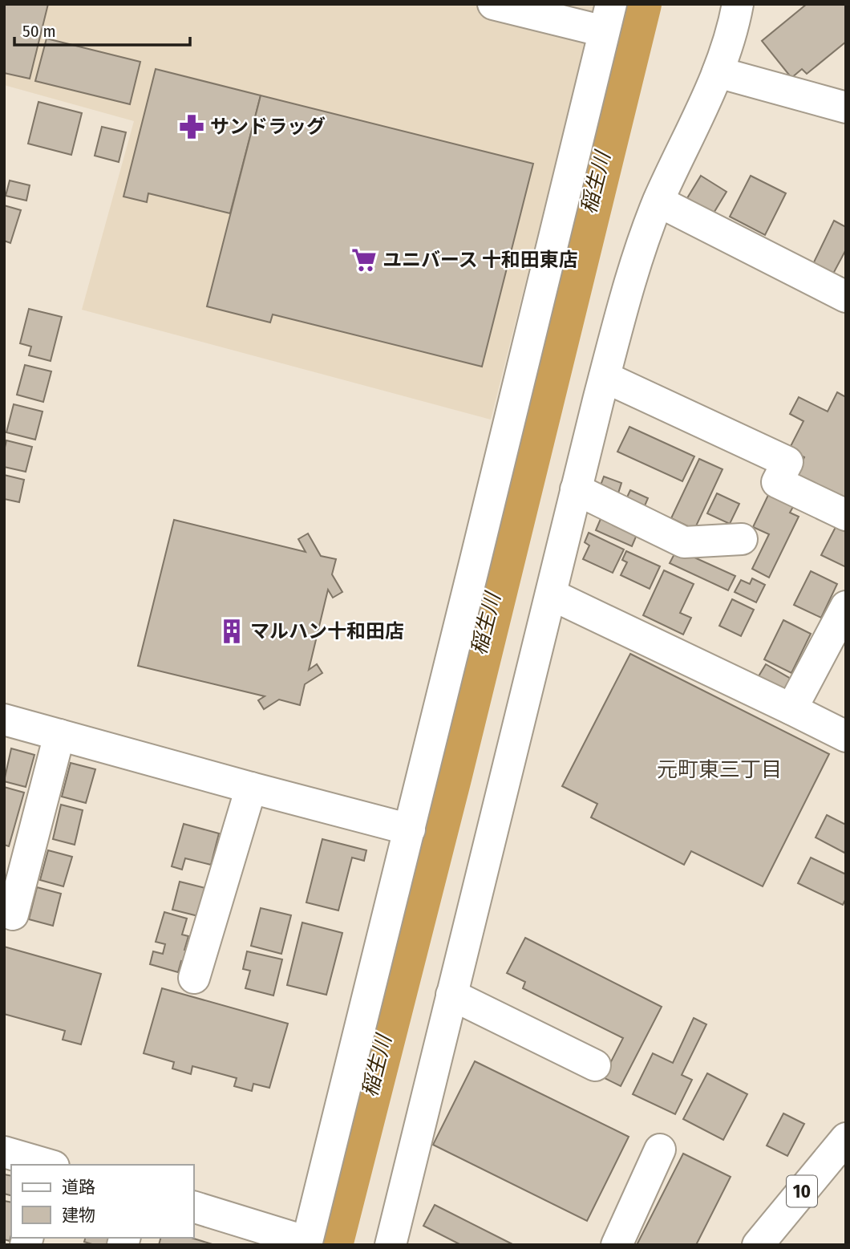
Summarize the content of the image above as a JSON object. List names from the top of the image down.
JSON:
{
  "streets": {
    "street": ["10"]
  },
  "districts": ["元町東三丁目"],
  "water": ["稲生川"],
  "places": {
    "pharmacy": ["サンドラッグ"],
    "supermarket": ["ユニバース 十和田東店"],
    "building": ["マルハン十和田店"]
  },
  "legend": ["道路", "建物"],
  "scale_bar": "50 m"
}
